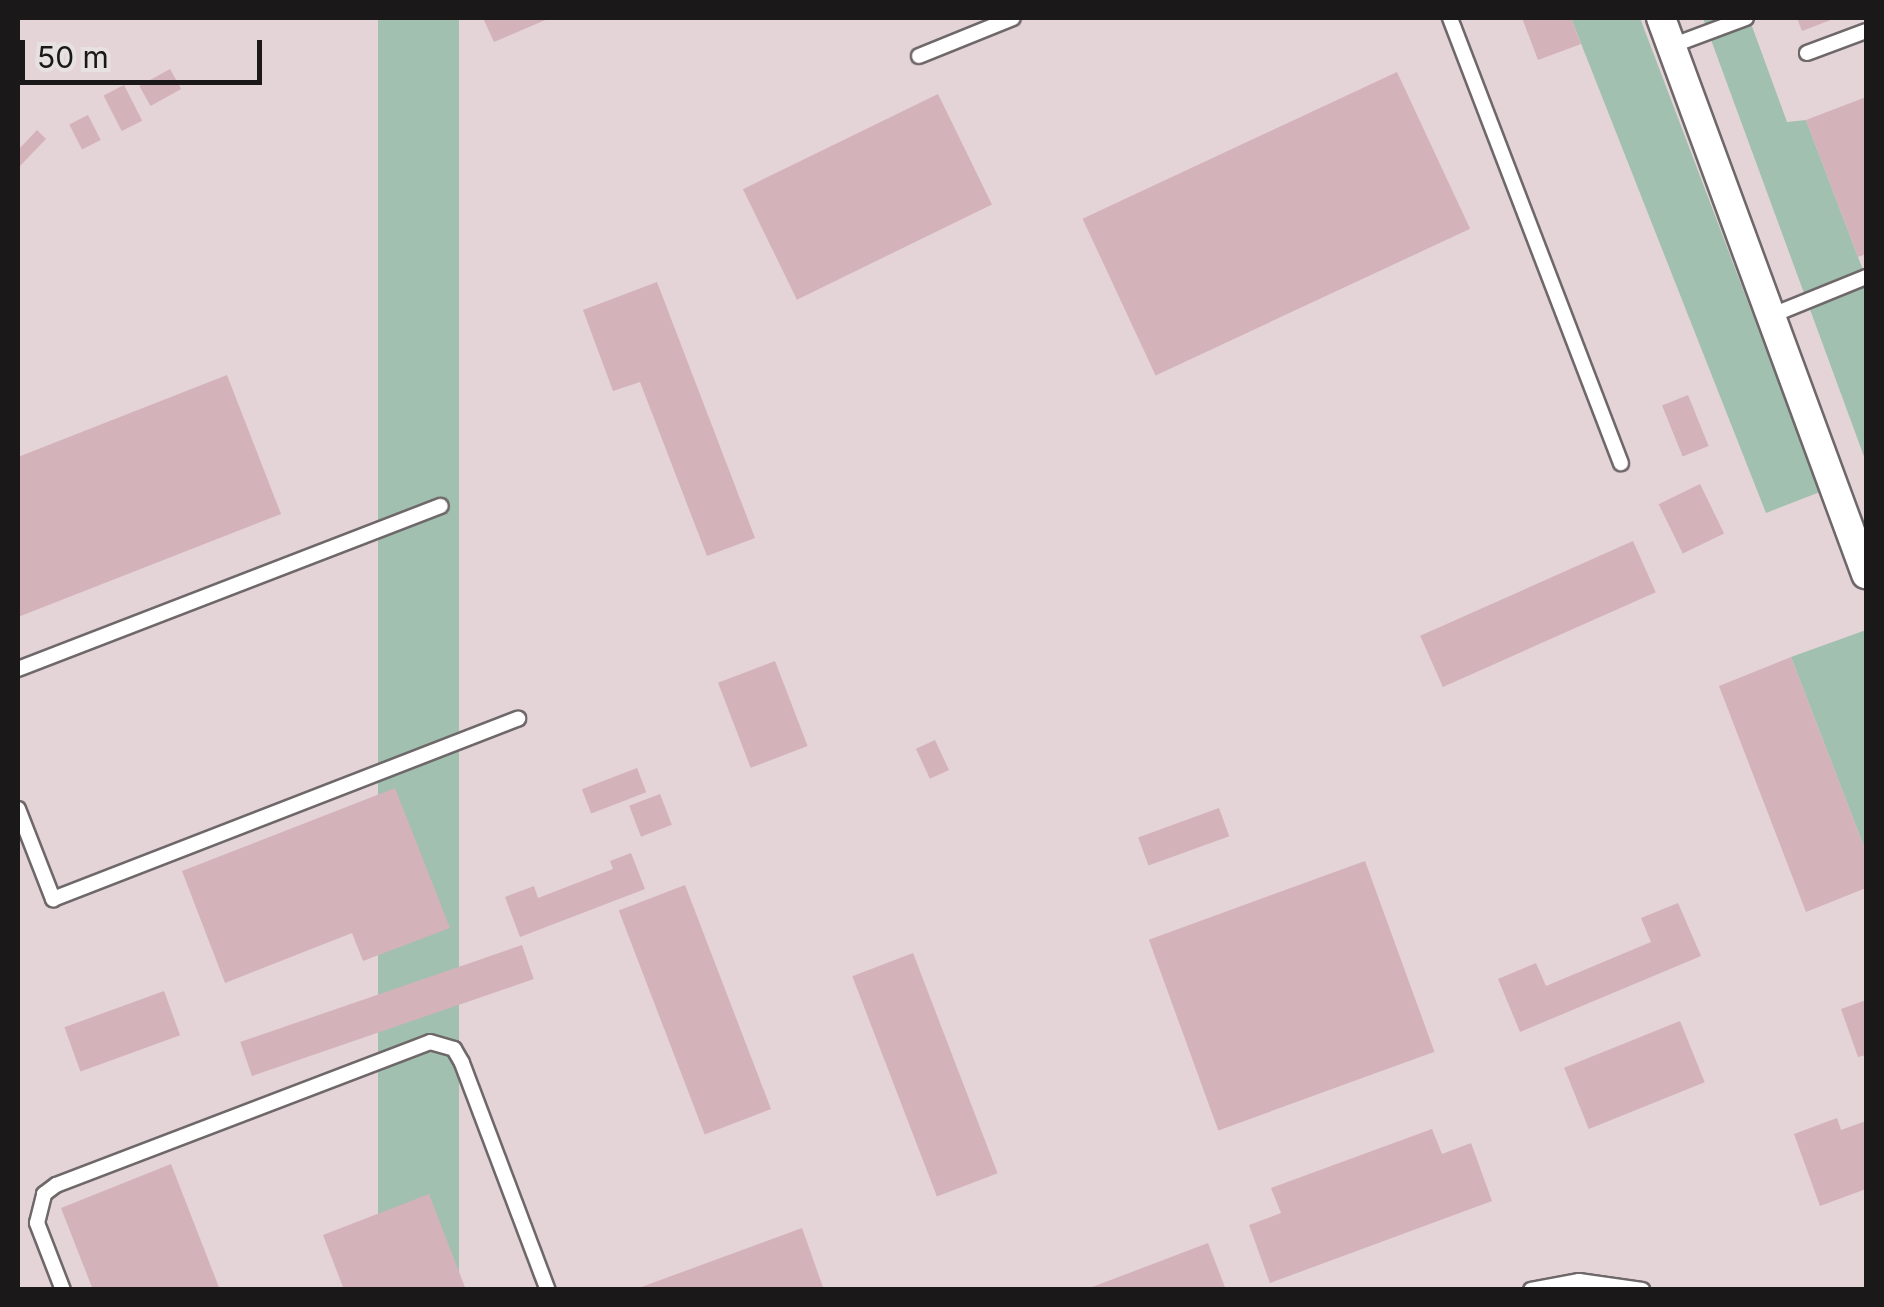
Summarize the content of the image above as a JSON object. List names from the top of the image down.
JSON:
{
  "scale_bar": "50 m"
}
